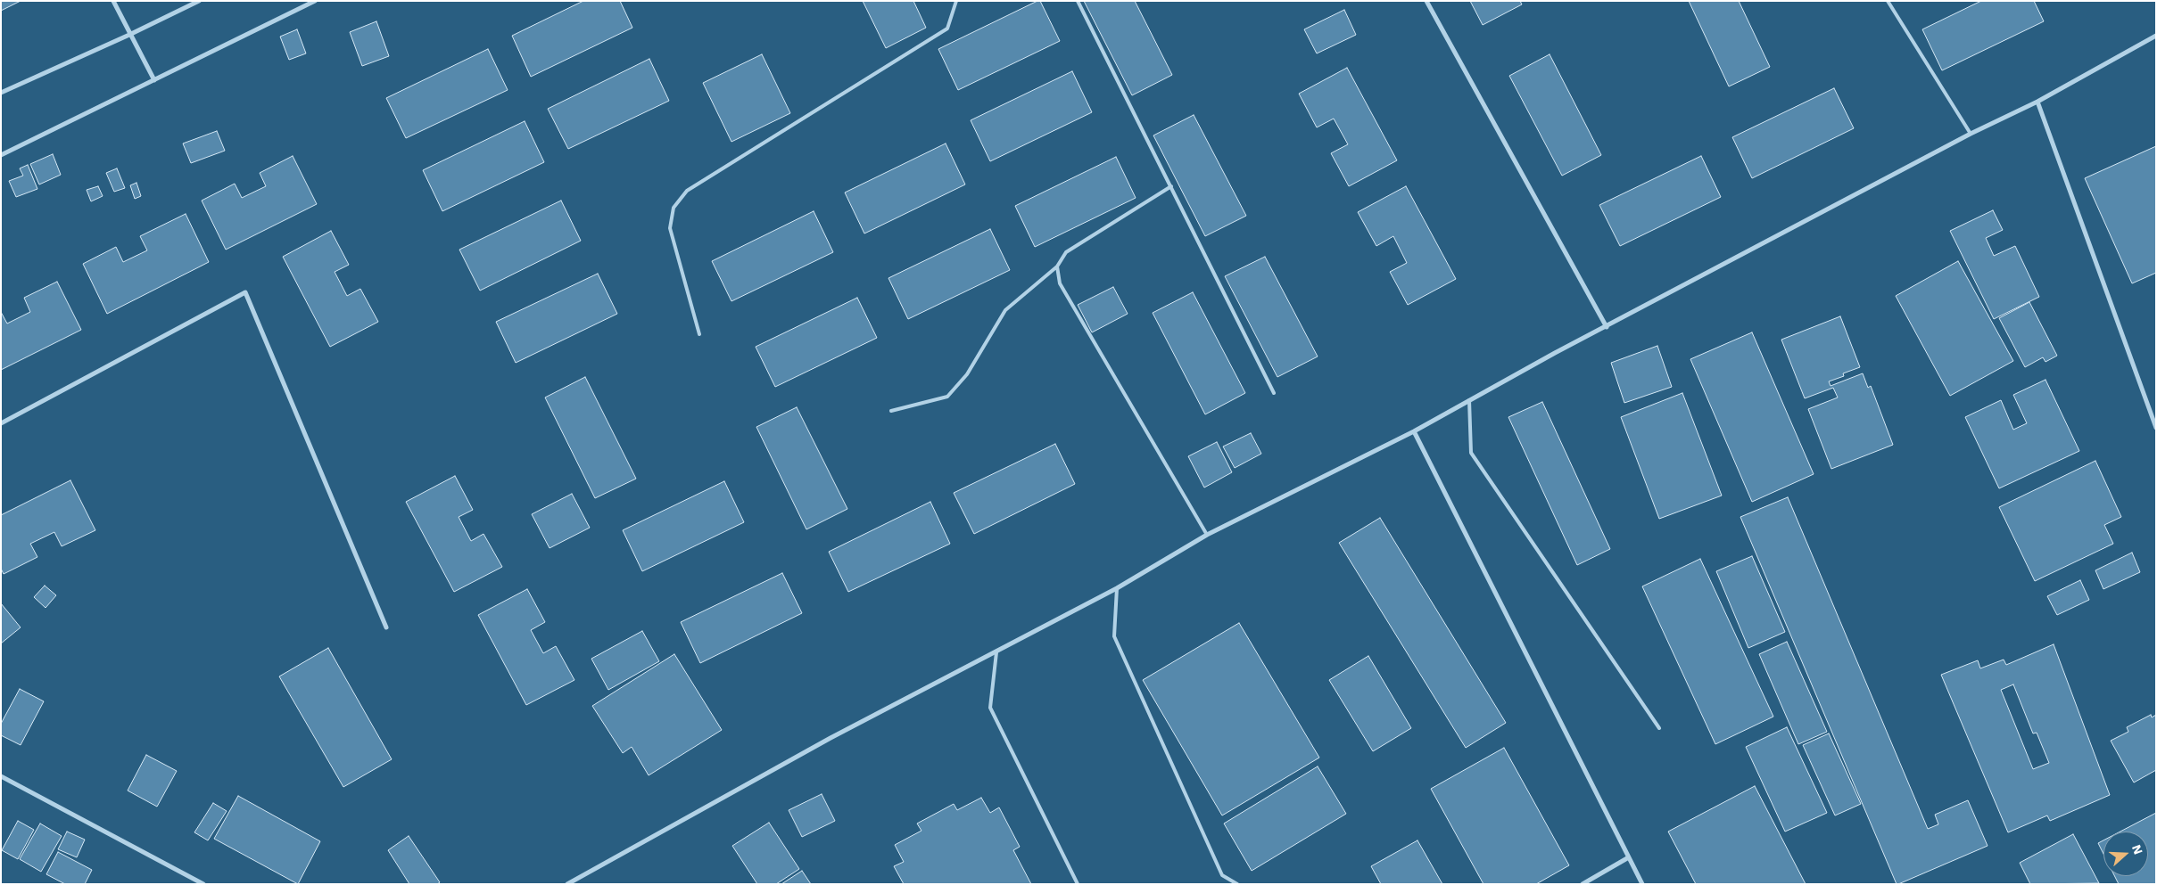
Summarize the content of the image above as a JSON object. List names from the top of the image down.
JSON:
{
  "north": "right"
}
